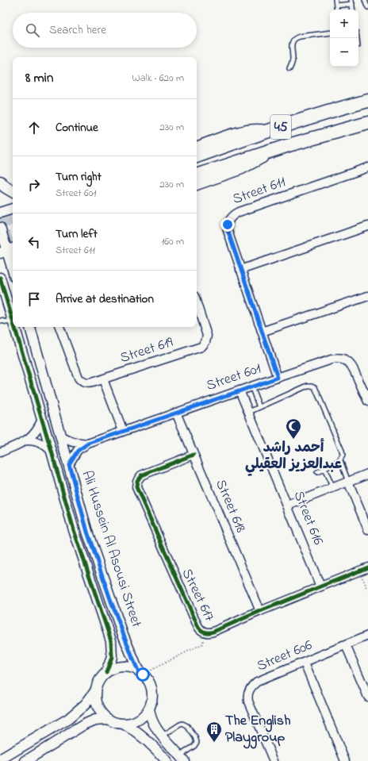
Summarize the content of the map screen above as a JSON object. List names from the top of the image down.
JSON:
{
  "streets": {
    "main road": ["45"],
    "street": [
      "Street 611",
      "Street 619",
      "Street 601",
      "Street 618",
      "Street 616",
      "Ali Hussein Al Asousi Street",
      "Street 617",
      "Street 606"
    ]
  },
  "crossings": [
    ["Street 611", "Street 601"],
    ["Street 601", "Street 618"],
    ["Street 601", "Street 616"],
    ["Street 601", "Ali Hussein Al Asousi Street"],
    ["Street 618", "Street 617"],
    ["Street 616", "Street 617"]
  ],
  "places": {
    "mosque": ["أحمد راشد عبدالعزيز العقيلي"],
    "building": ["The English Playgroup"]
  },
  "page": {
    "map_buttons": ["+", "−"],
    "search": "Search here",
    "heading": ["8 min", "Walk · 620 m"],
    "list": [
      ["Continue", "230 m"],
      ["Turn right", "Street 601", "230 m"],
      ["Turn left", "Street 611", "160 m"],
      "Arrive at destination"
    ]
  }
}
